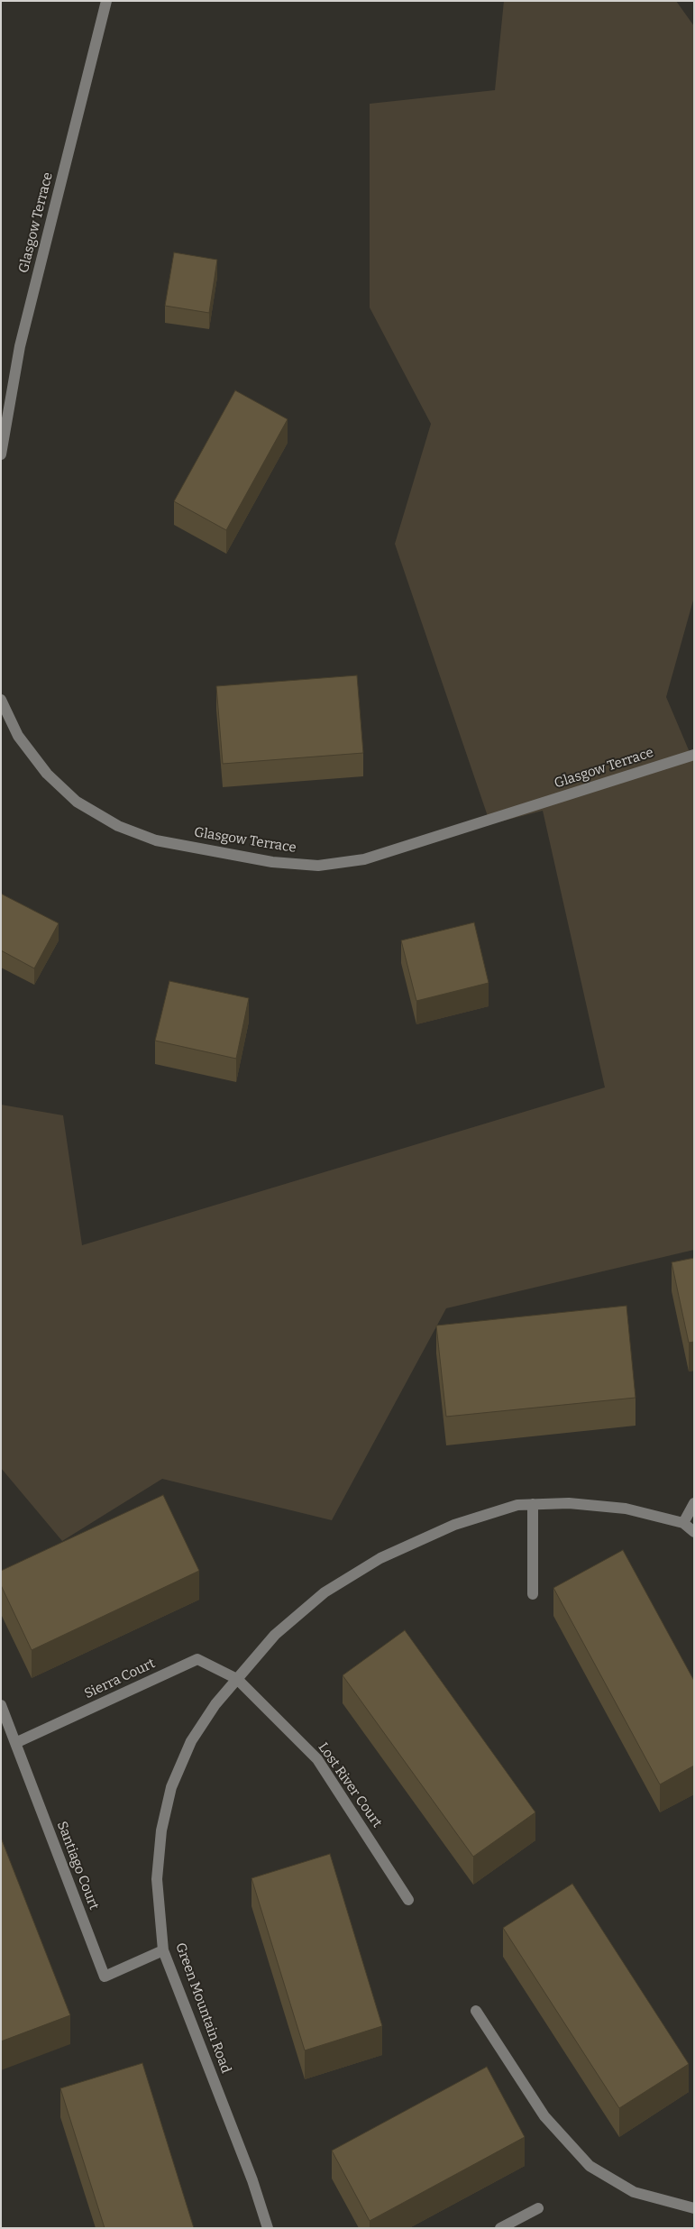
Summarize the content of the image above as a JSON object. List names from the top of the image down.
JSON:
{
  "streets": {
    "street": [
      "Glasgow Terrace",
      "Sierra Court",
      "Lost River Court",
      "Santiago Court",
      "Green Mountain Road"
    ]
  },
  "crossings": [
    ["Sierra Court", "Lost River Court"],
    ["Sierra Court", "Santiago Court"],
    ["Sierra Court", "Green Mountain Road"],
    ["Lost River Court", "Green Mountain Road"],
    ["Santiago Court", "Green Mountain Road"]
  ]
}
